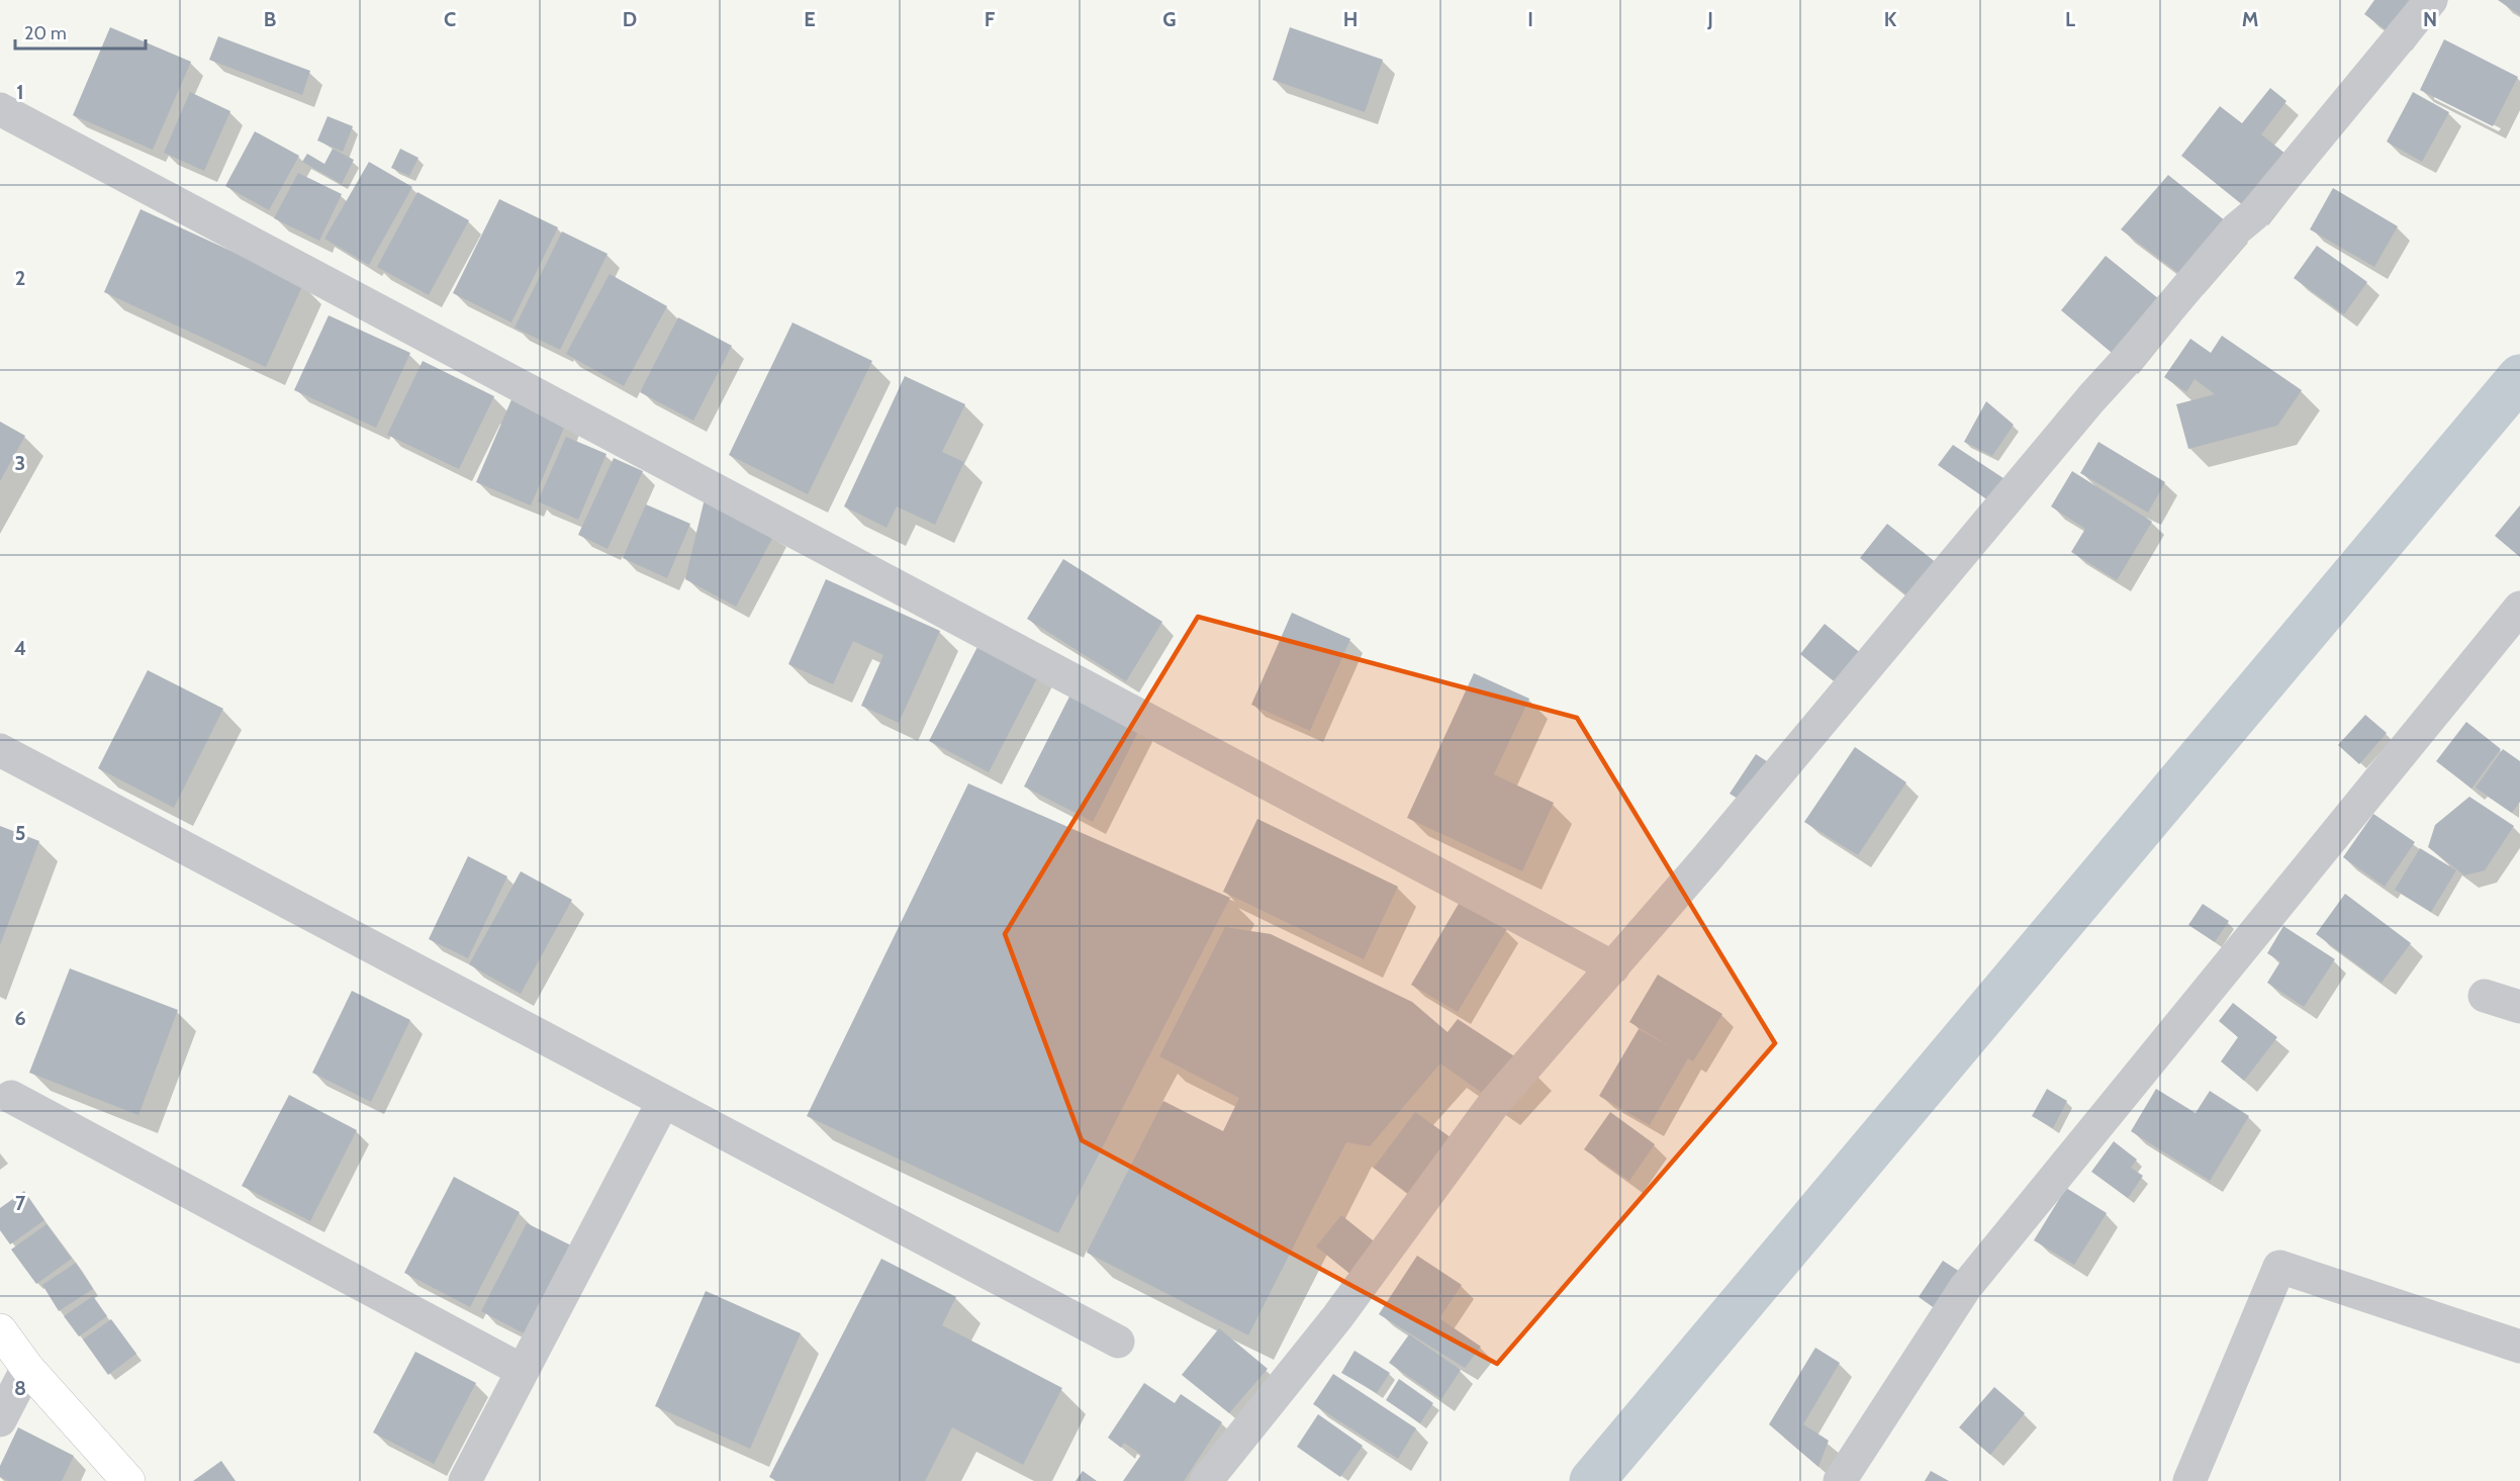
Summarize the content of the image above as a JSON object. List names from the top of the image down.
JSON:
{
  "scale_bar": "20 m",
  "grid": {
    "columns": [
      "B",
      "C",
      "D",
      "E",
      "F",
      "G",
      "H",
      "I",
      "J",
      "K",
      "L",
      "M",
      "N"
    ],
    "rows": [
      "1",
      "2",
      "3",
      "4",
      "5",
      "6",
      "7",
      "8"
    ]
  }
}
